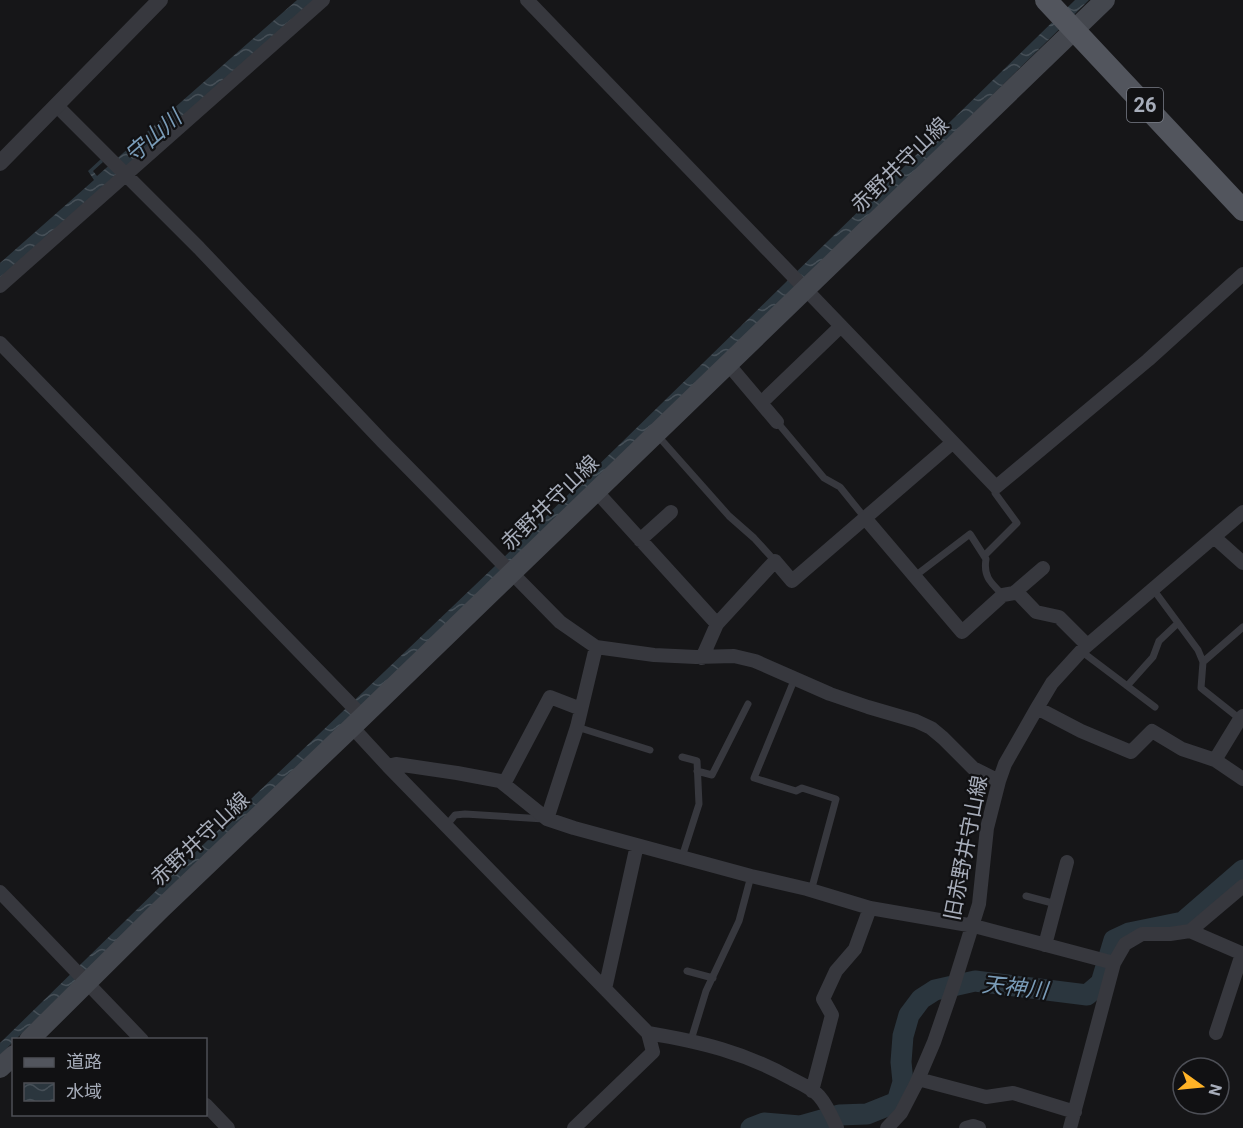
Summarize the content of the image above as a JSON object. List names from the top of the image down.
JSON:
{
  "streets": {
    "main road": ["26", "赤野井守山線"],
    "street": ["旧赤野井守山線"]
  },
  "crossings": [
    ["26", "赤野井守山線"]
  ],
  "water": ["守山川", "天神川"],
  "legend": ["道路", "水域"],
  "north": "right"
}
